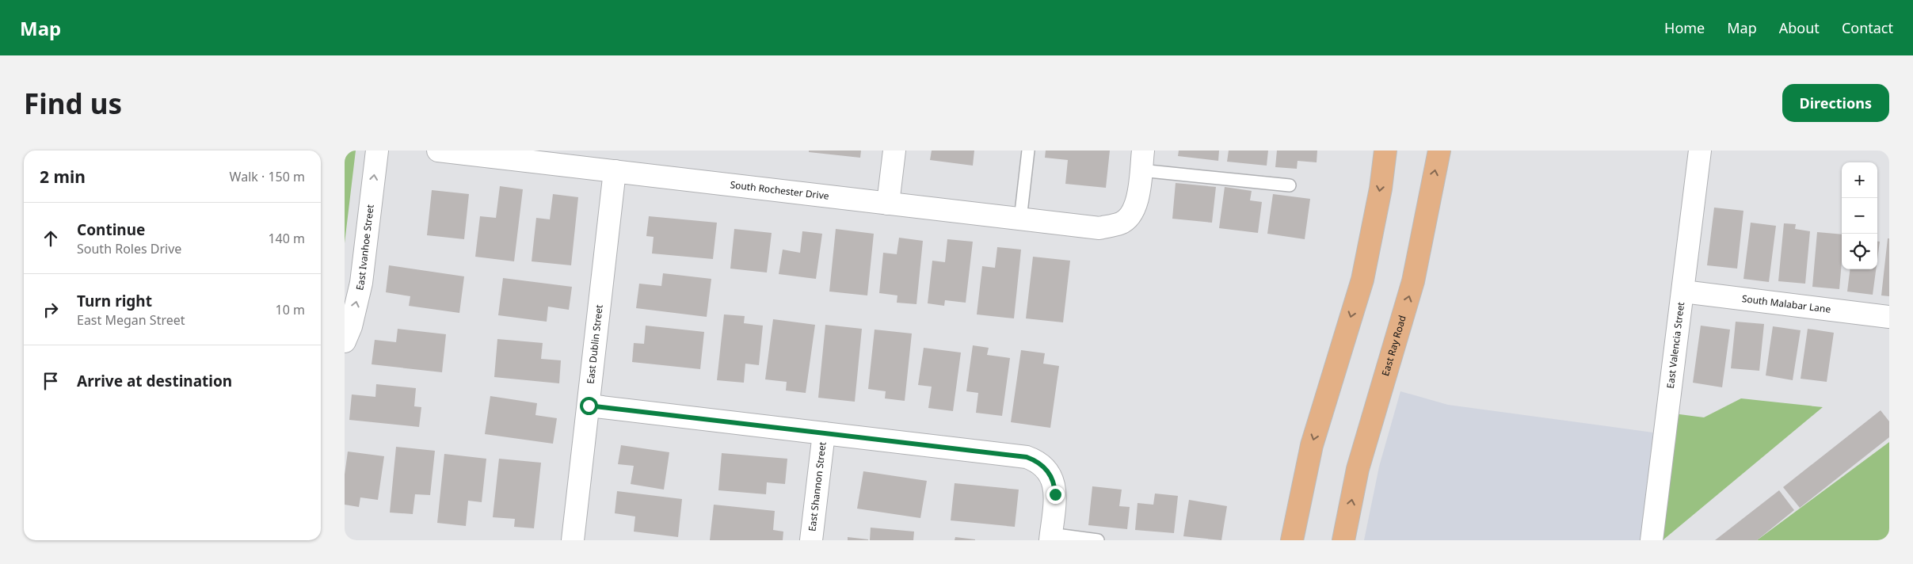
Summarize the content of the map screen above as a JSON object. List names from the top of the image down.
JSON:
{
  "streets": {
    "main road": ["East Ray Road"],
    "street": [
      "South Rochester Drive",
      "East Ivanhoe Street",
      "South Malabar Lane",
      "East Dublin Street",
      "East Valencia Street",
      "East Shannon Street"
    ]
  },
  "crossings": [
    ["South Rochester Drive", "East Dublin Street"],
    ["South Malabar Lane", "East Valencia Street"]
  ],
  "one_way": ["East Ivanhoe Street"],
  "page": {
    "header": "Map",
    "nav": [
      "Home",
      "Map",
      "About",
      "Contact"
    ],
    "buttons": "Directions",
    "title": "Find us",
    "heading": ["2 min", "Walk · 150 m"],
    "map_buttons": ["+", "−"],
    "list": [
      ["Continue", "South Roles Drive", "140 m"],
      ["Turn right", "East Megan Street", "10 m"],
      "Arrive at destination"
    ]
  }
}
